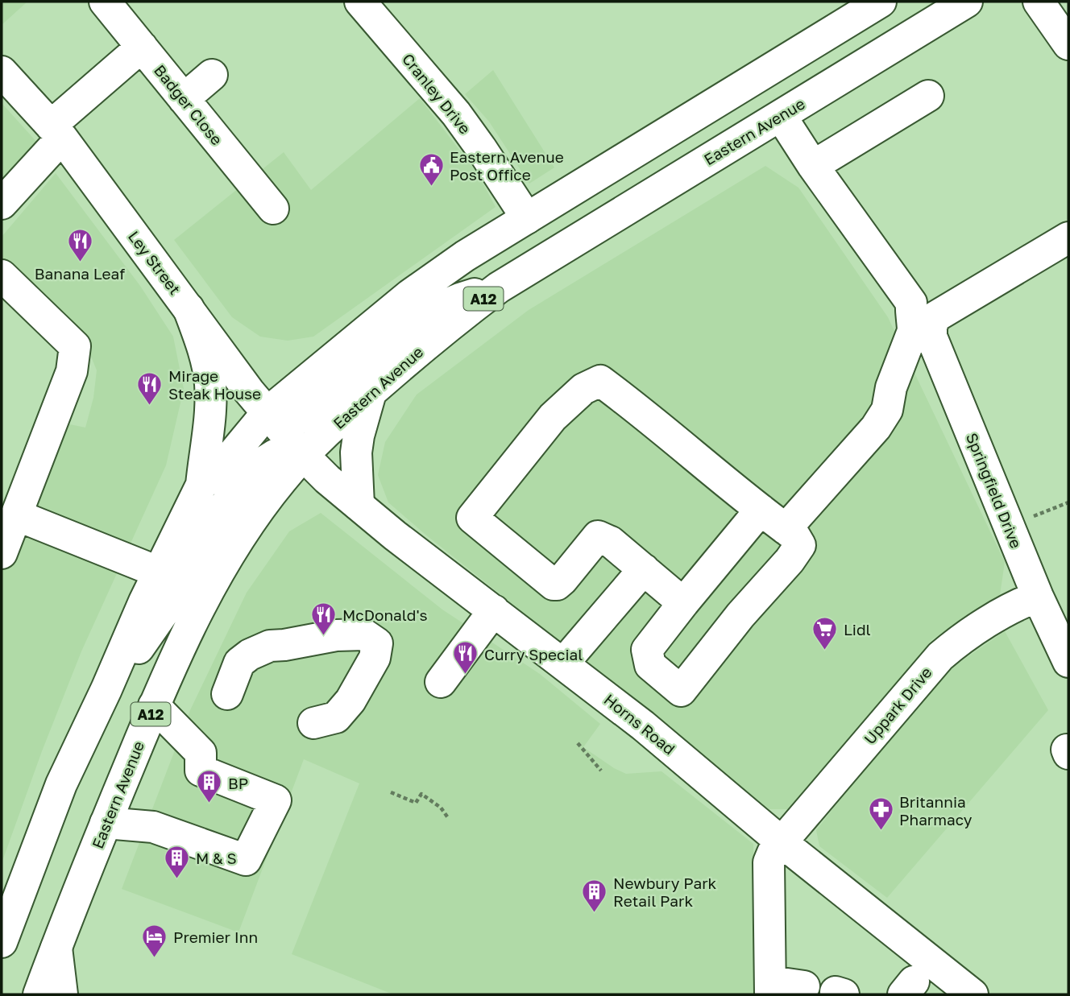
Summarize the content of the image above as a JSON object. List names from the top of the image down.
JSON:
{
  "streets": {
    "main road": [
      "Cranley Drive",
      "Badger Close",
      "Eastern Avenue",
      "Ley Street",
      "A12",
      "Springfield Drive",
      "Uppark Drive",
      "Horns Road"
    ]
  },
  "crossings": [
    ["Eastern Avenue", "Ley Street"],
    ["Eastern Avenue", "Horns Road"],
    ["Ley Street", "Horns Road"],
    ["Springfield Drive", "Uppark Drive"],
    ["Uppark Drive", "Horns Road"]
  ],
  "places": {
    "public building": ["Eastern Avenue Post Office"],
    "restaurant": [
      "Banana Leaf",
      "Mirage Steak House",
      "McDonald's",
      "Curry Special"
    ],
    "supermarket": ["Lidl"],
    "building": ["BP", "M & S", "Newbury Park Retail Park"],
    "pharmacy": ["Britannia Pharmacy"],
    "hotel": ["Premier Inn"]
  }
}
